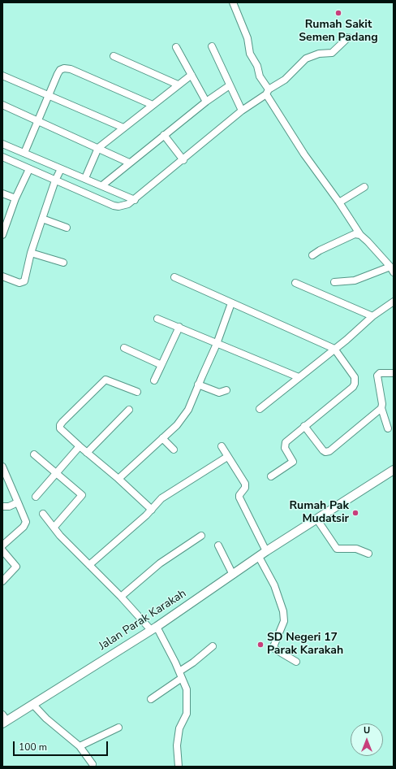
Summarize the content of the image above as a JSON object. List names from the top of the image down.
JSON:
{
  "streets": {
    "street": ["Jalan Parak Karakah"]
  },
  "places": ["Rumah Sakit Semen Padang", "Rumah Pak Mudatsir", "SD Negeri 17 Parak Karakah"],
  "scale_bar": "100 m",
  "north": "top"
}
